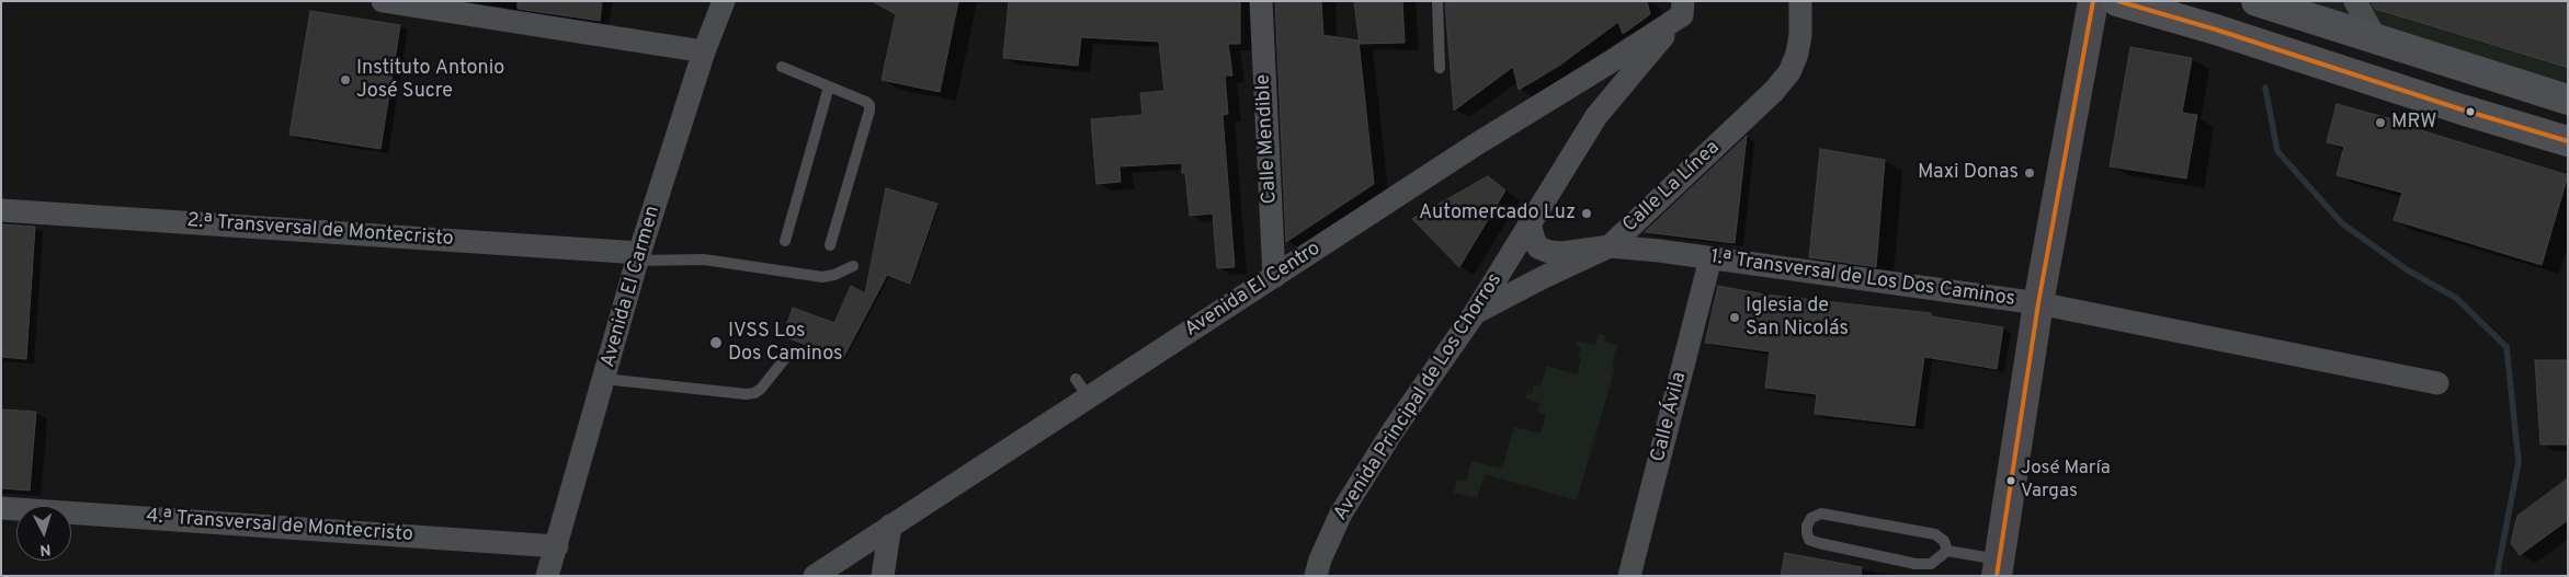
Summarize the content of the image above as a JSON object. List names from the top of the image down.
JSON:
{
  "streets": {
    "street": [
      "Calle Mendible",
      "Calle La Línea",
      "2.ª Transversal de Montecristo",
      "1.ª Transversal de Los Dos Caminos",
      "Avenida El Carmen",
      "Avenida El Centro",
      "Avenida Principal de Los Chorros",
      "Calle Ávila",
      "4.ª Transversal de Montecristo"
    ]
  },
  "crossings": [
    ["Calle Mendible", "Avenida El Centro"],
    ["Calle La Línea", "1.ª Transversal de Los Dos Caminos"],
    ["Calle La Línea", "Avenida Principal de Los Chorros"],
    ["2.ª Transversal de Montecristo", "Avenida El Carmen"],
    ["1.ª Transversal de Los Dos Caminos", "Calle Ávila"],
    ["Avenida El Carmen", "4.ª Transversal de Montecristo"],
    ["Avenida El Centro", "Avenida Principal de Los Chorros"]
  ],
  "places": [
    "Instituto Antonio José Sucre",
    "MRW",
    "Maxi Donas",
    "Automercado Luz",
    "Iglesia de San Nicolás",
    "IVSS Los Dos Caminos",
    "José María Vargas"
  ],
  "north": "bottom"
}
